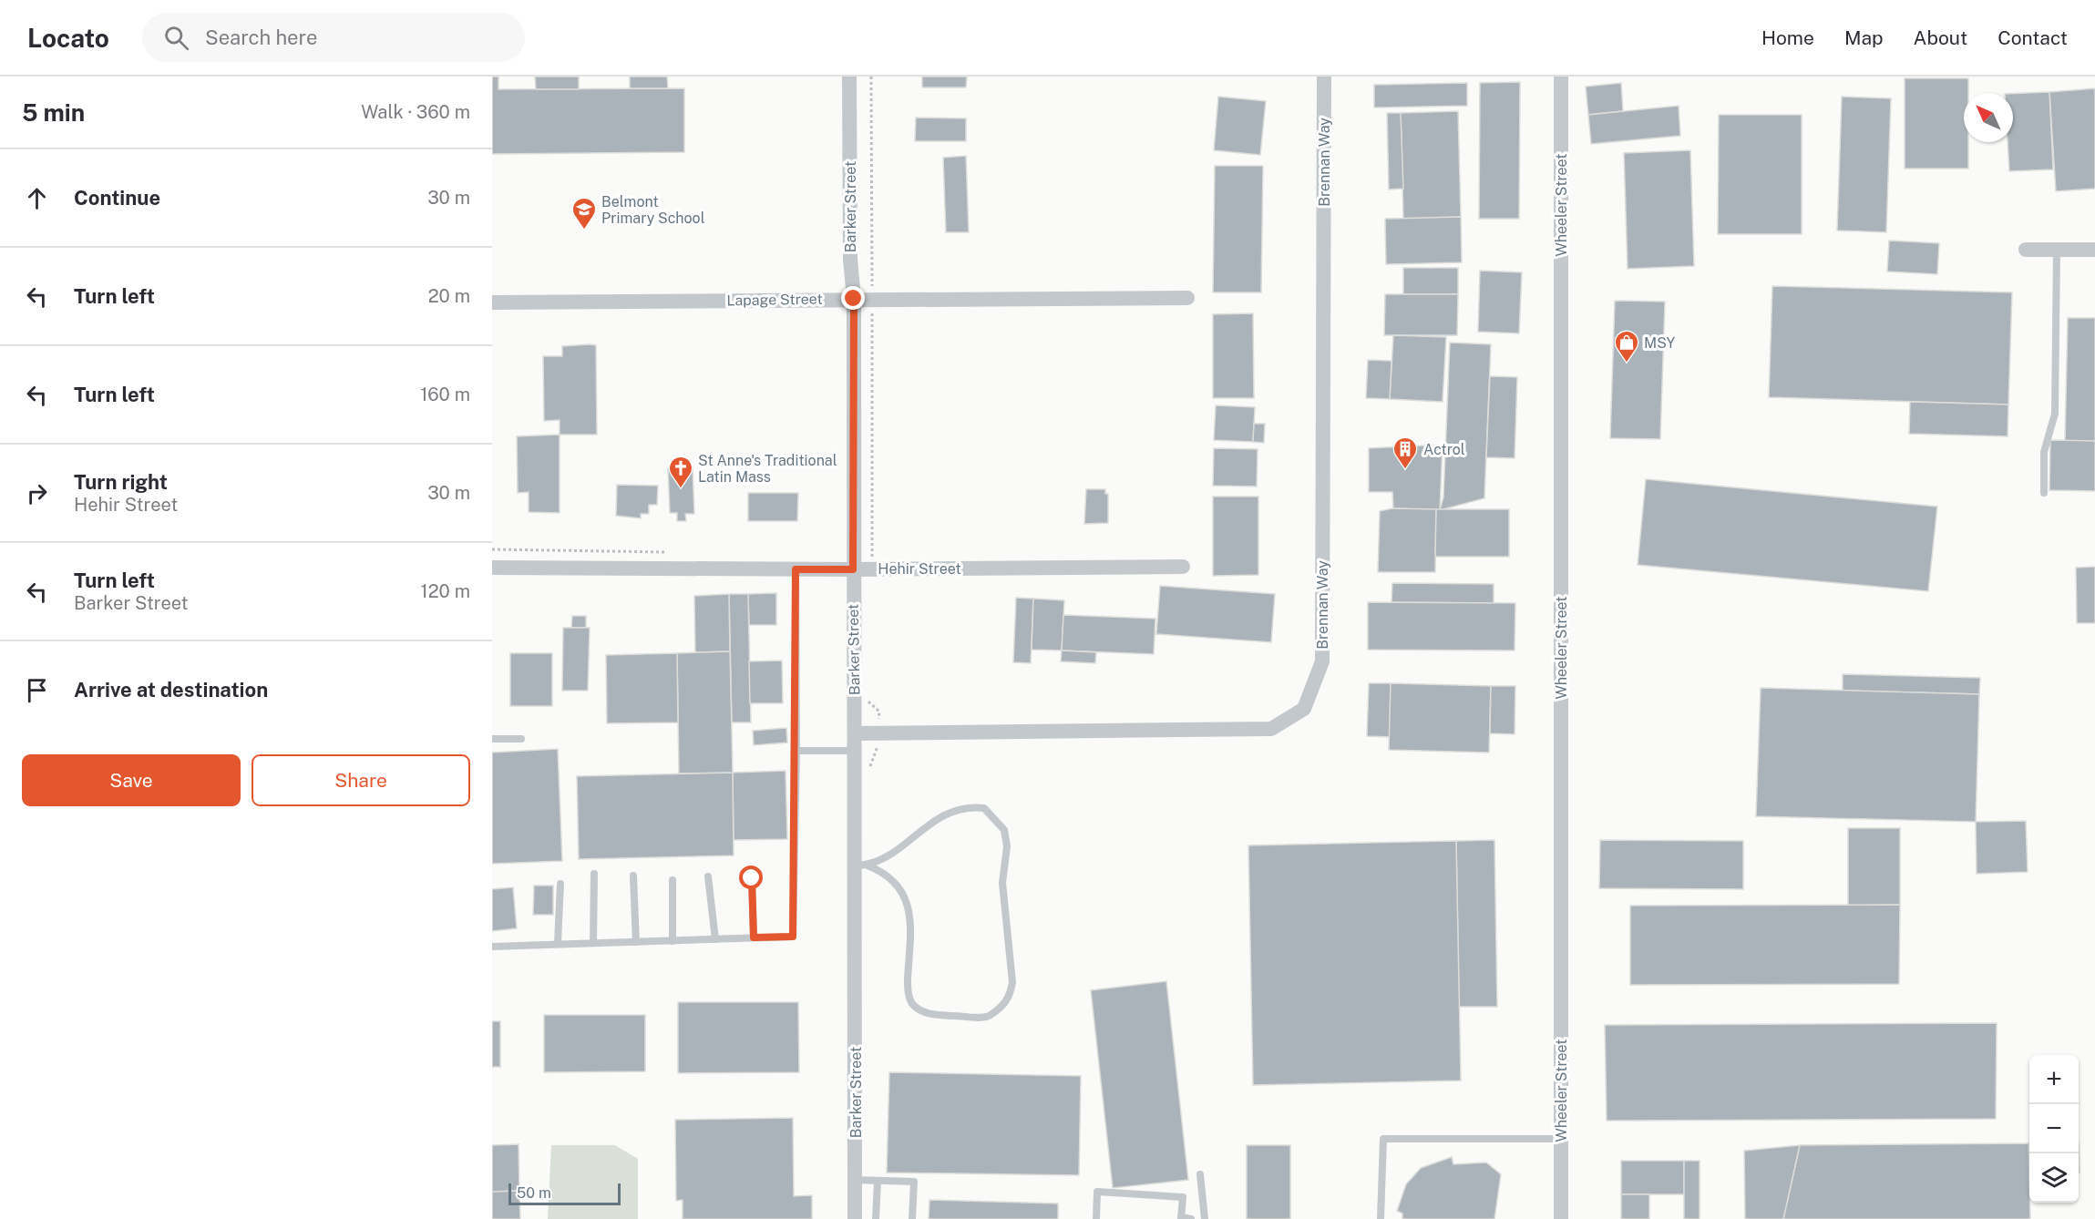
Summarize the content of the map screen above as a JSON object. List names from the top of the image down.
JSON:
{
  "streets": {
    "street": [
      "Brennan Way",
      "Wheeler Street",
      "Barker Street",
      "Lapage Street",
      "Hehir Street"
    ]
  },
  "crossings": [
    ["Brennan Way", "Barker Street"],
    ["Barker Street", "Lapage Street"],
    ["Barker Street", "Hehir Street"]
  ],
  "places": {
    "school or university": ["Belmont Primary School"],
    "shop": ["MSY"],
    "building": ["Actrol"],
    "church": ["St Anne's Traditional Latin Mass"]
  },
  "scale_bar": "50 m",
  "north": "top left",
  "page": {
    "header": "Locato",
    "search": "Search here",
    "nav": [
      "Home",
      "Map",
      "About",
      "Contact"
    ],
    "heading": ["5 min", "Walk · 360 m"],
    "list": [
      ["Continue", "30 m"],
      ["Turn left", "20 m"],
      ["Turn left", "160 m"],
      ["Turn right", "Hehir Street", "30 m"],
      ["Turn left", "Barker Street", "120 m"],
      "Arrive at destination"
    ],
    "buttons": ["Save", "Share"],
    "map_buttons": ["+", "−"],
    "scale": "50 m"
  }
}
